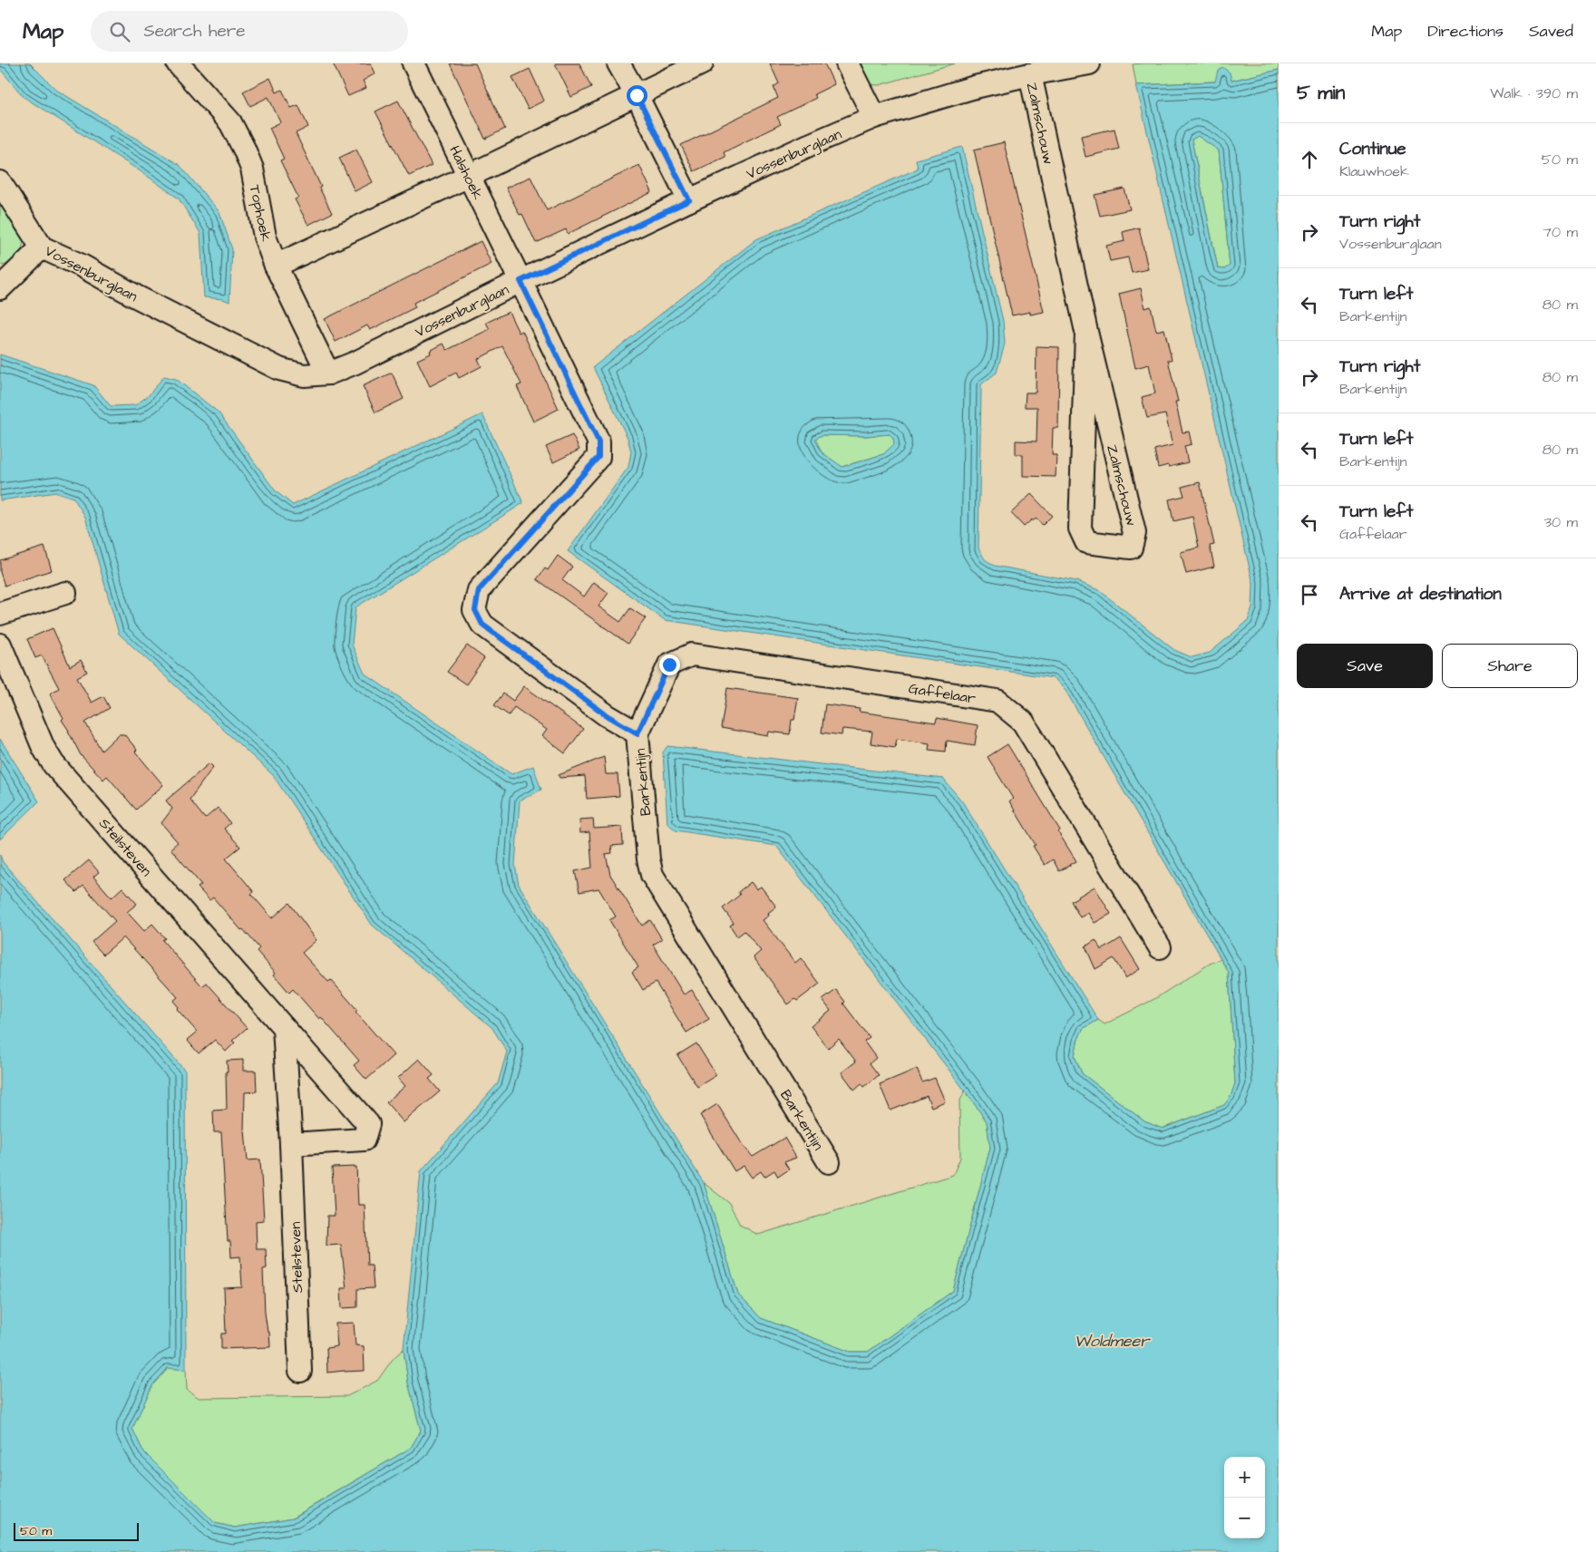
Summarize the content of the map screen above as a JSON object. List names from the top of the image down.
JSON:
{
  "streets": {
    "street": [
      "Zalmschouw",
      "Vossenburglaan",
      "Halshoek",
      "Tophoek",
      "Gaffelaar",
      "Barkentijn",
      "Steilsteven"
    ]
  },
  "crossings": [
    ["Zalmschouw", "Vossenburglaan"],
    ["Vossenburglaan", "Halshoek"],
    ["Vossenburglaan", "Tophoek"],
    ["Vossenburglaan", "Barkentijn"],
    ["Halshoek", "Barkentijn"],
    ["Gaffelaar", "Barkentijn"]
  ],
  "water": ["Woldmeer"],
  "scale_bar": "50 m",
  "page": {
    "header": "Map",
    "search": "Search here",
    "nav": ["Map", "Directions", "Saved"],
    "heading": ["5 min", "Walk · 390 m"],
    "list": [
      ["Continue", "Klauwhoek", "50 m"],
      ["Turn right", "Vossenburglaan", "70 m"],
      ["Turn left", "Barkentijn", "80 m"],
      ["Turn right", "Barkentijn", "80 m"],
      ["Turn left", "Barkentijn", "80 m"],
      ["Turn left", "Gaffelaar", "30 m"],
      "Arrive at destination"
    ],
    "buttons": ["Save", "Share"],
    "map_buttons": ["+", "−"],
    "scale": "50 m"
  }
}
